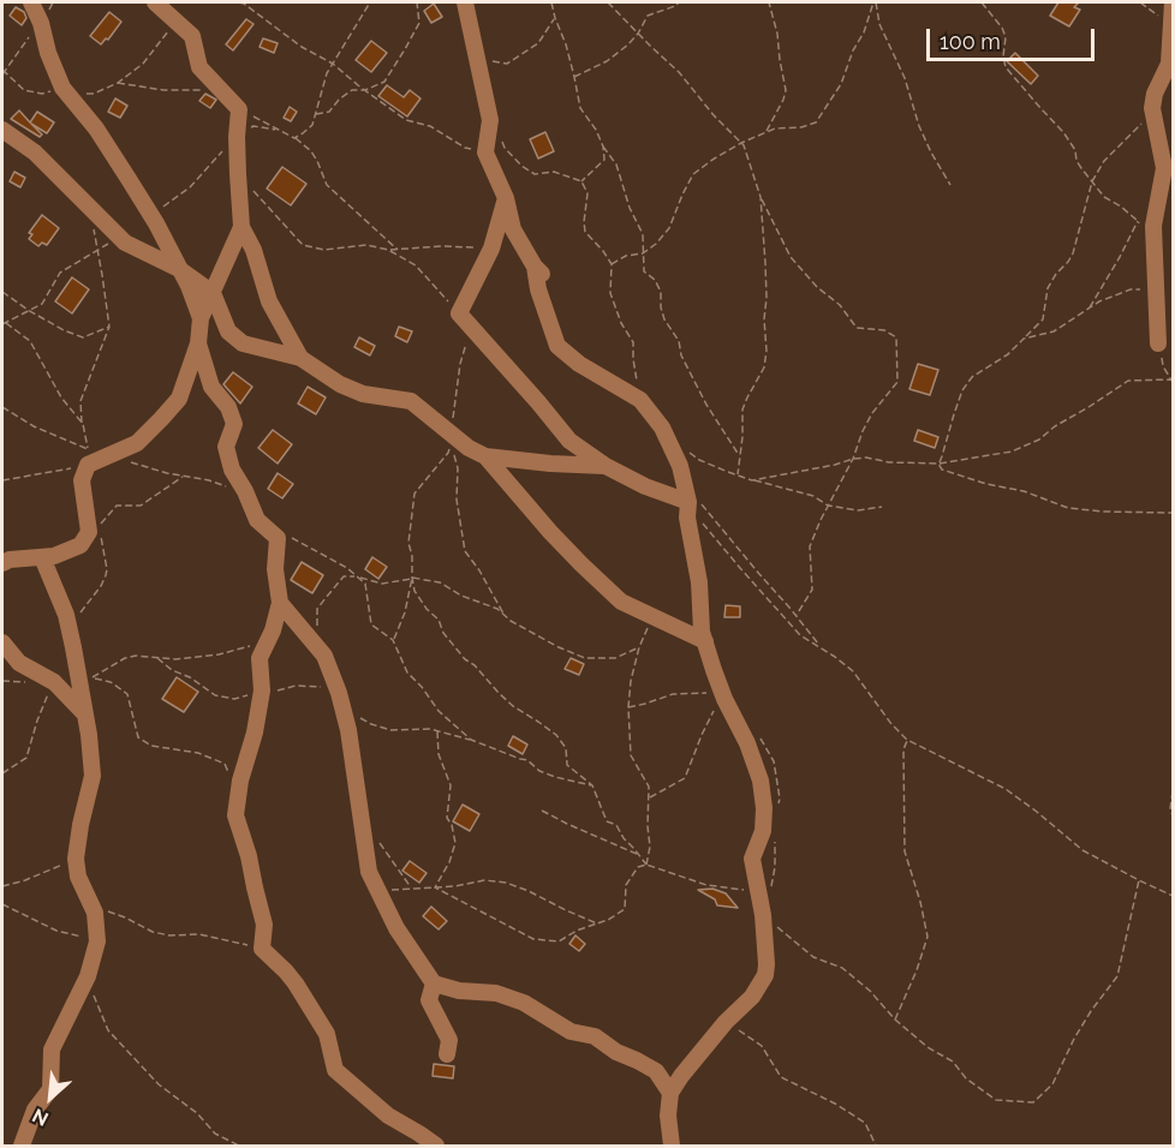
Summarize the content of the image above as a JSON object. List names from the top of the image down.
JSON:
{
  "scale_bar": "100 m",
  "north": "bottom left"
}
